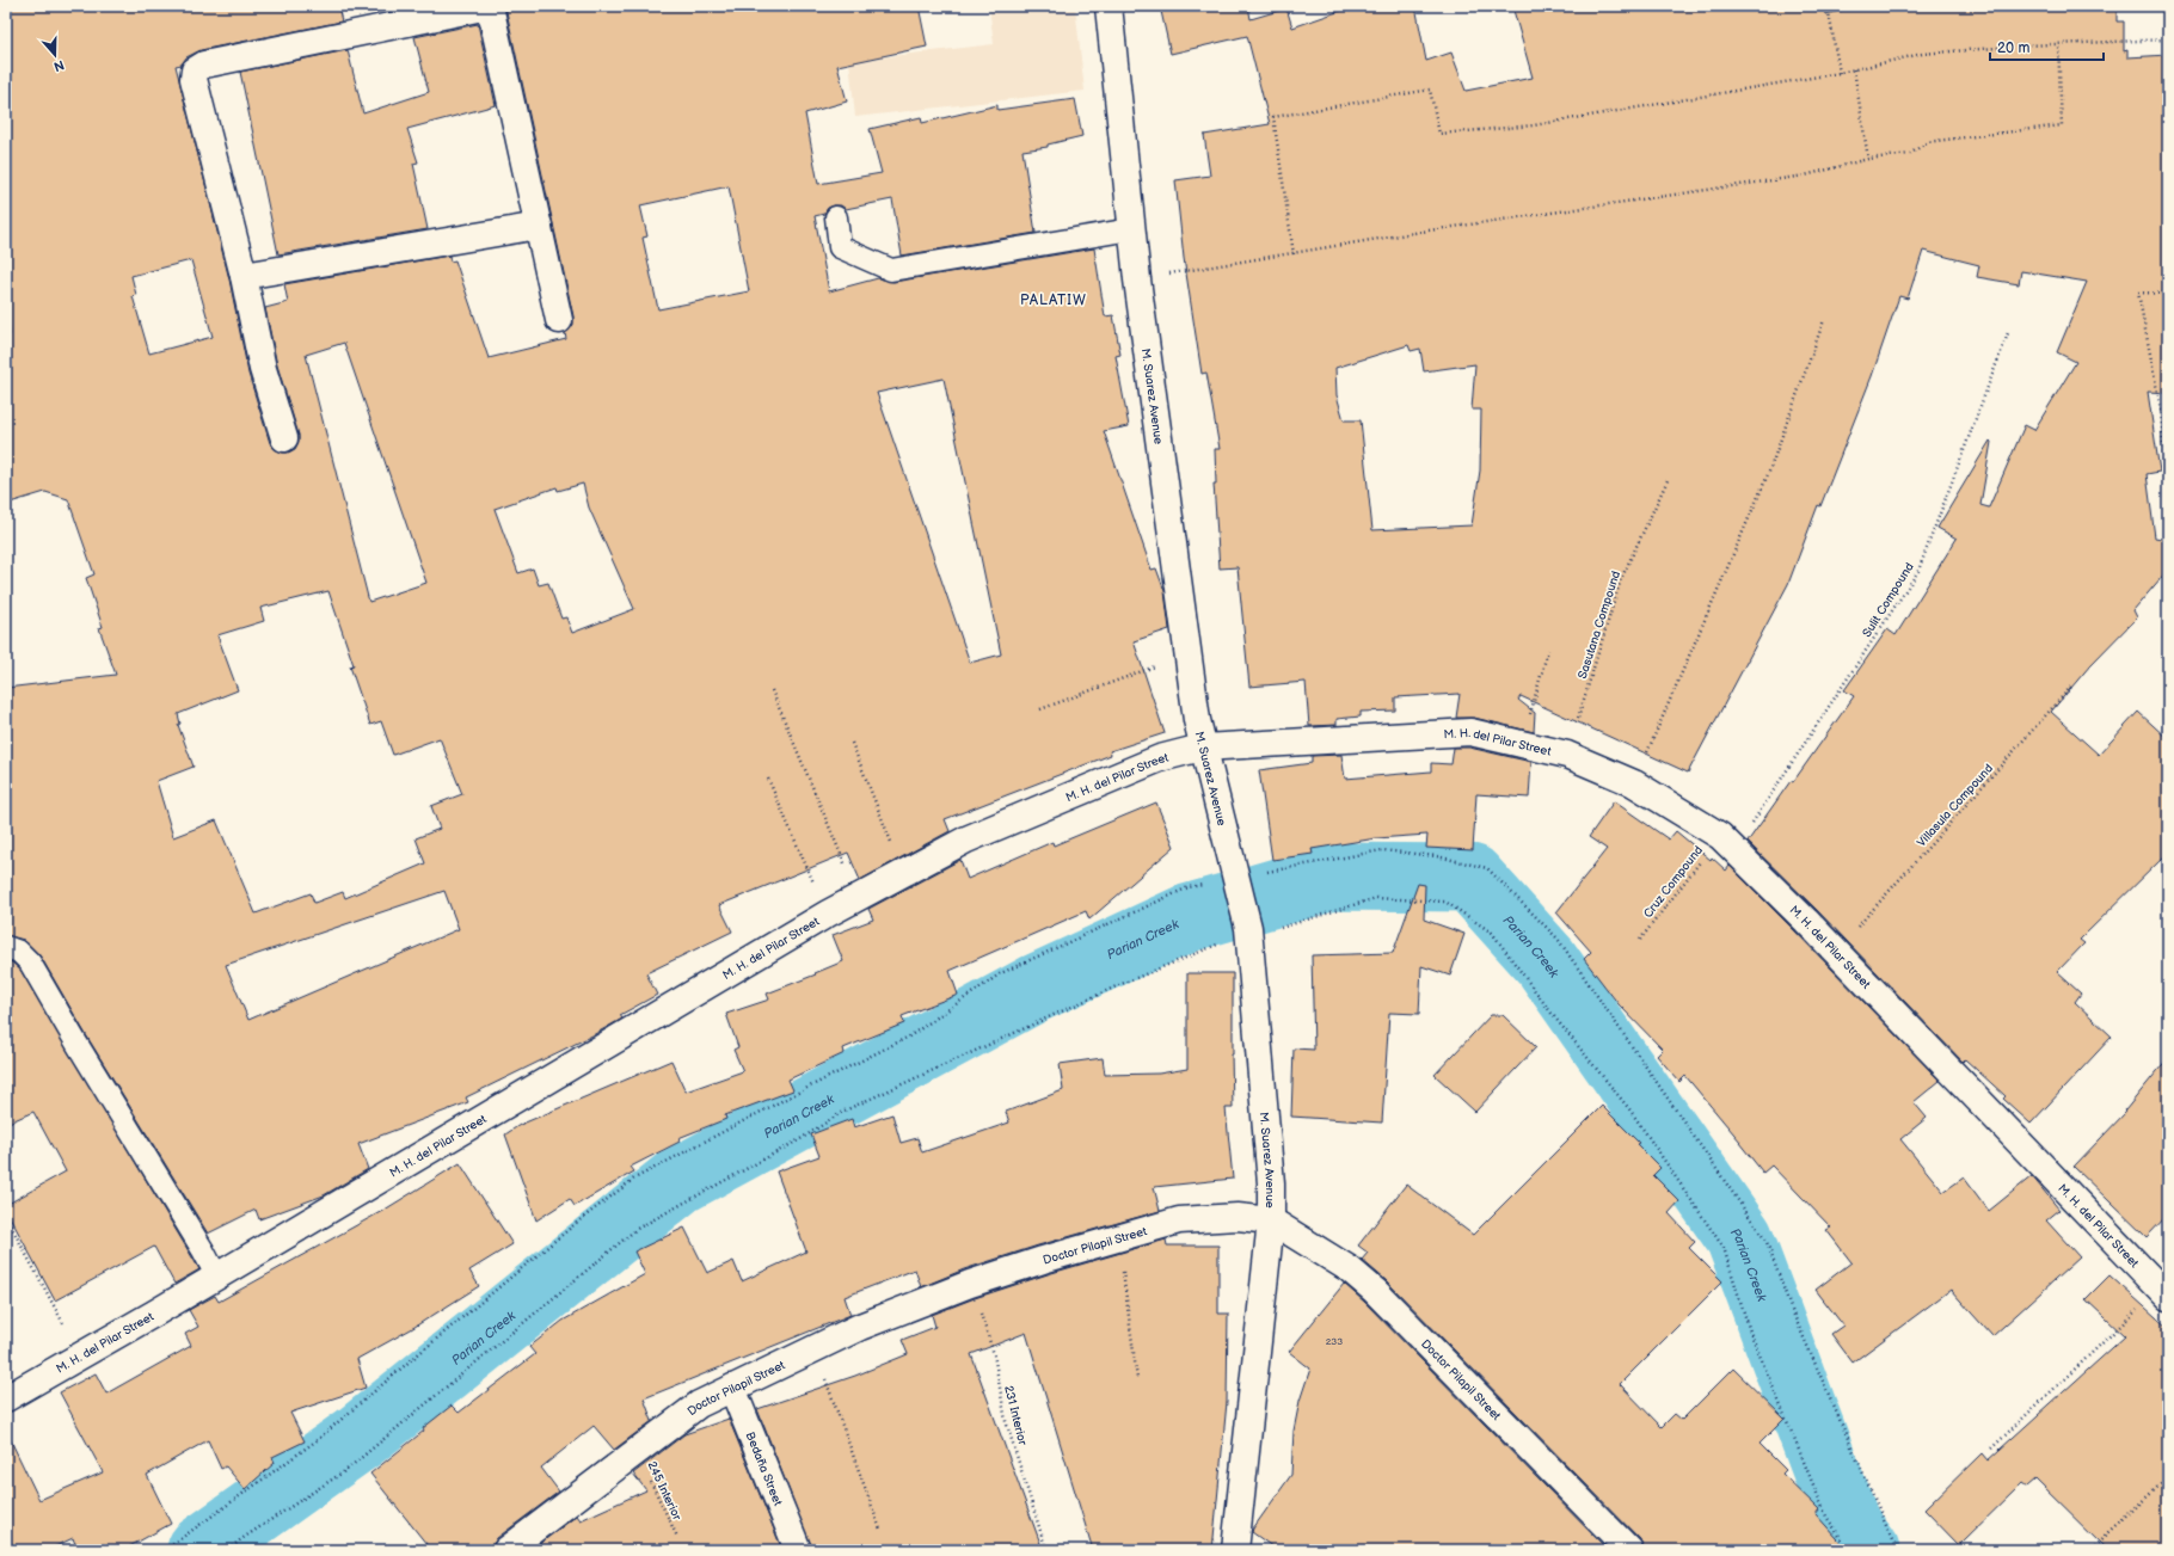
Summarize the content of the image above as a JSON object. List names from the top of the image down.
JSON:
{
  "streets": {
    "street": [
      "M. Suarez Avenue",
      "M. H. del Pilar Street",
      "Doctor Pilapil Street",
      "Bedaña Street"
    ],
    "path": [
      "Sulit Compound",
      "Sasutana Compound",
      "Villasula Compound",
      "Cruz Compound",
      "231 Interior",
      "245 Interior"
    ]
  },
  "crossings": [
    ["M. Suarez Avenue", "M. H. del Pilar Street"],
    ["M. Suarez Avenue", "Doctor Pilapil Street"],
    ["Sulit Compound", "M. H. del Pilar Street"],
    ["Sulit Compound", "Cruz Compound"],
    ["Sasutana Compound", "M. H. del Pilar Street"],
    ["M. H. del Pilar Street", "Cruz Compound"],
    ["Doctor Pilapil Street", "231 Interior"],
    ["Doctor Pilapil Street", "Bedaña Street"],
    ["Doctor Pilapil Street", "245 Interior"]
  ],
  "districts": ["PALATIW"],
  "water": ["Parian Creek"],
  "house_numbers": ["233"],
  "scale_bar": "20 m",
  "north": "bottom"
}
